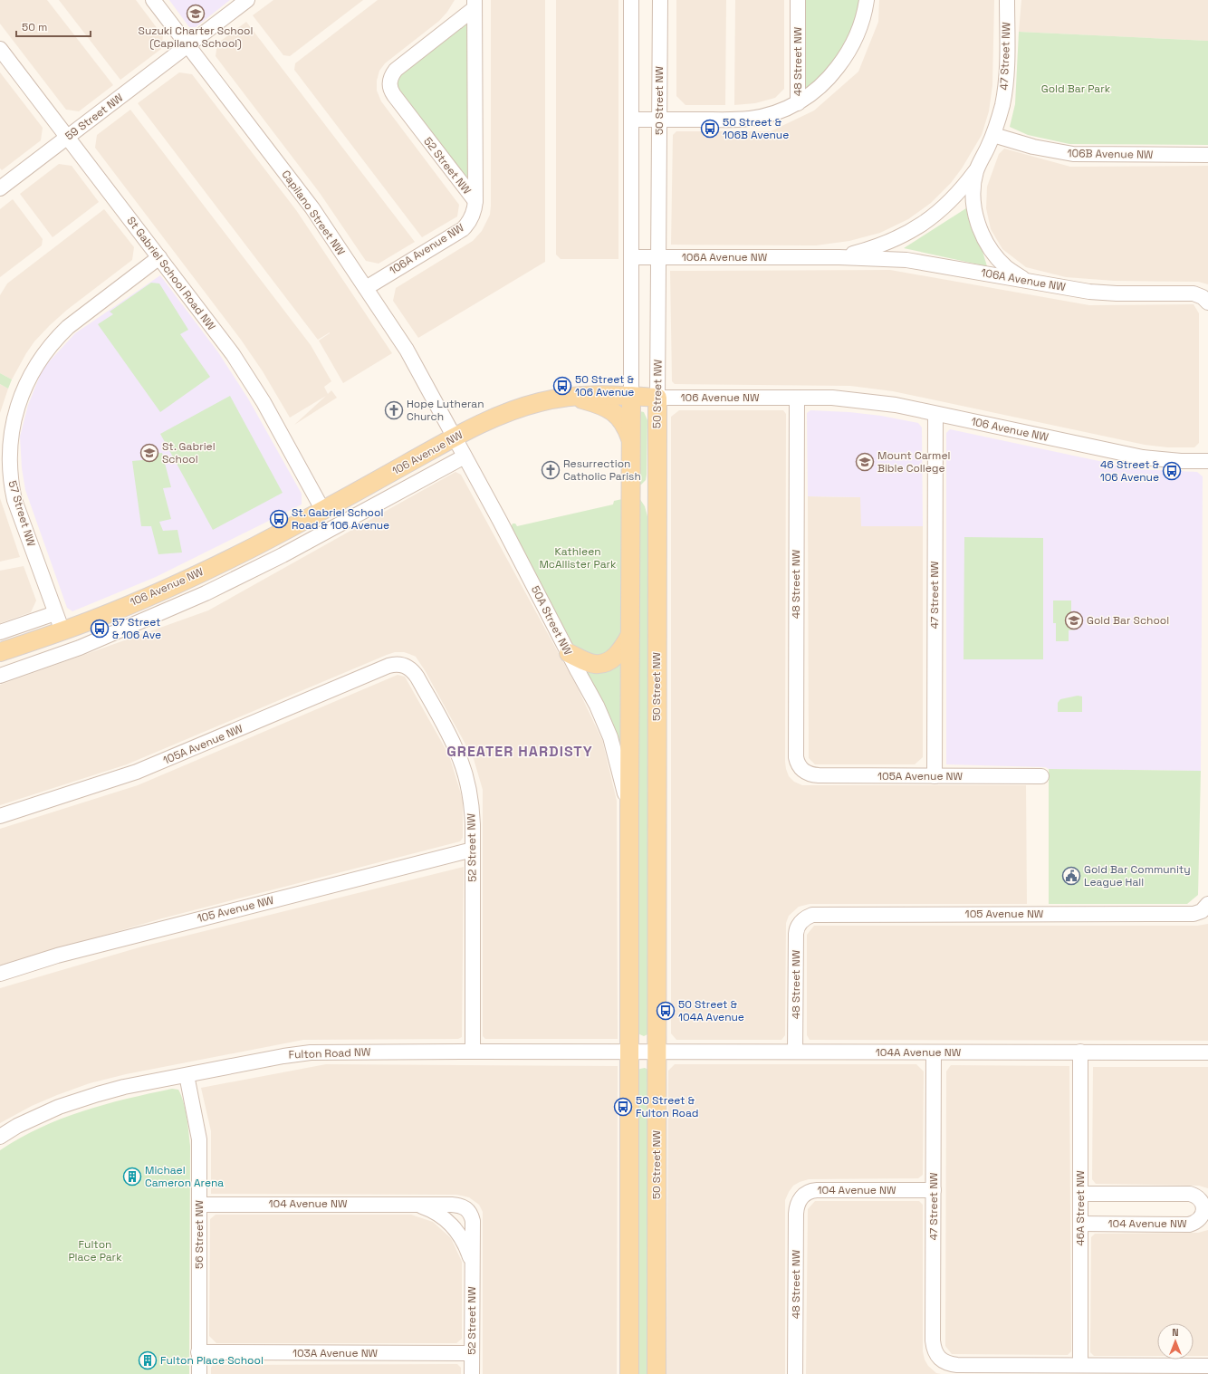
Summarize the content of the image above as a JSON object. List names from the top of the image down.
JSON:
{
  "streets": {
    "main road": ["50 Street NW", "106 Avenue NW"],
    "street": [
      "47 Street NW",
      "48 Street NW",
      "59 Street NW",
      "106B Avenue NW",
      "52 Street NW",
      "Capilano Street NW",
      "106A Avenue NW",
      "St Gabriel School Road NW",
      "57 Street NW",
      "50A Street NW",
      "105A Avenue NW",
      "105 Avenue NW",
      "104A Avenue NW",
      "Fulton Road NW",
      "104 Avenue NW",
      "46A Street NW",
      "56 Street NW",
      "103A Avenue NW"
    ]
  },
  "crossings": [
    ["47 Street NW", "106B Avenue NW"],
    ["47 Street NW", "106A Avenue NW"],
    ["47 Street NW", "106 Avenue NW"],
    ["47 Street NW", "105A Avenue NW"],
    ["47 Street NW", "104A Avenue NW"],
    ["47 Street NW", "104 Avenue NW"],
    ["47 Street NW", "46A Street NW"],
    ["48 Street NW", "106 Avenue NW"],
    ["48 Street NW", "105A Avenue NW"],
    ["48 Street NW", "105 Avenue NW"],
    ["48 Street NW", "104A Avenue NW"],
    ["48 Street NW", "104 Avenue NW"],
    ["50 Street NW", "106A Avenue NW"],
    ["50 Street NW", "106 Avenue NW"],
    ["50 Street NW", "104A Avenue NW"],
    ["59 Street NW", "Capilano Street NW"],
    ["59 Street NW", "St Gabriel School Road NW"],
    ["52 Street NW", "106A Avenue NW"],
    ["52 Street NW", "105A Avenue NW"],
    ["52 Street NW", "105 Avenue NW"],
    ["52 Street NW", "Fulton Road NW"],
    ["52 Street NW", "104 Avenue NW"],
    ["52 Street NW", "103A Avenue NW"],
    ["Capilano Street NW", "106A Avenue NW"],
    ["Capilano Street NW", "106 Avenue NW"],
    ["Capilano Street NW", "50A Street NW"],
    ["St Gabriel School Road NW", "106 Avenue NW"],
    ["St Gabriel School Road NW", "57 Street NW"],
    ["106 Avenue NW", "57 Street NW"],
    ["106 Avenue NW", "50A Street NW"],
    ["104A Avenue NW", "Fulton Road NW"],
    ["104A Avenue NW", "46A Street NW"],
    ["Fulton Road NW", "56 Street NW"],
    ["104 Avenue NW", "46A Street NW"],
    ["104 Avenue NW", "56 Street NW"],
    ["56 Street NW", "103A Avenue NW"]
  ],
  "districts": ["GREATER HARDISTY"],
  "parks": ["Gold Bar Park", "Kathleen McAllister Park", "Fulton Place Park"],
  "places": {
    "school or university": [
      "Suzuki Charter School (Capilano School)",
      "St. Gabriel School",
      "Mount Carmel Bible College",
      "Gold Bar School"
    ],
    "bus stop": [
      "50 Street & 106B Avenue",
      "50 Street & 106 Avenue",
      "46 Street & 106 Avenue",
      "St. Gabriel School Road & 106 Avenue",
      "57 Street & 106 Ave",
      "50 Street & 104A Avenue",
      "50 Street & Fulton Road"
    ],
    "church": ["Hope Lutheran Church", "Resurrection Catholic Parish"],
    "public building": ["Gold Bar Community League Hall"],
    "building": ["Michael Cameron Arena", "Fulton Place School"]
  },
  "scale_bar": "50 m",
  "north": "top"
}
